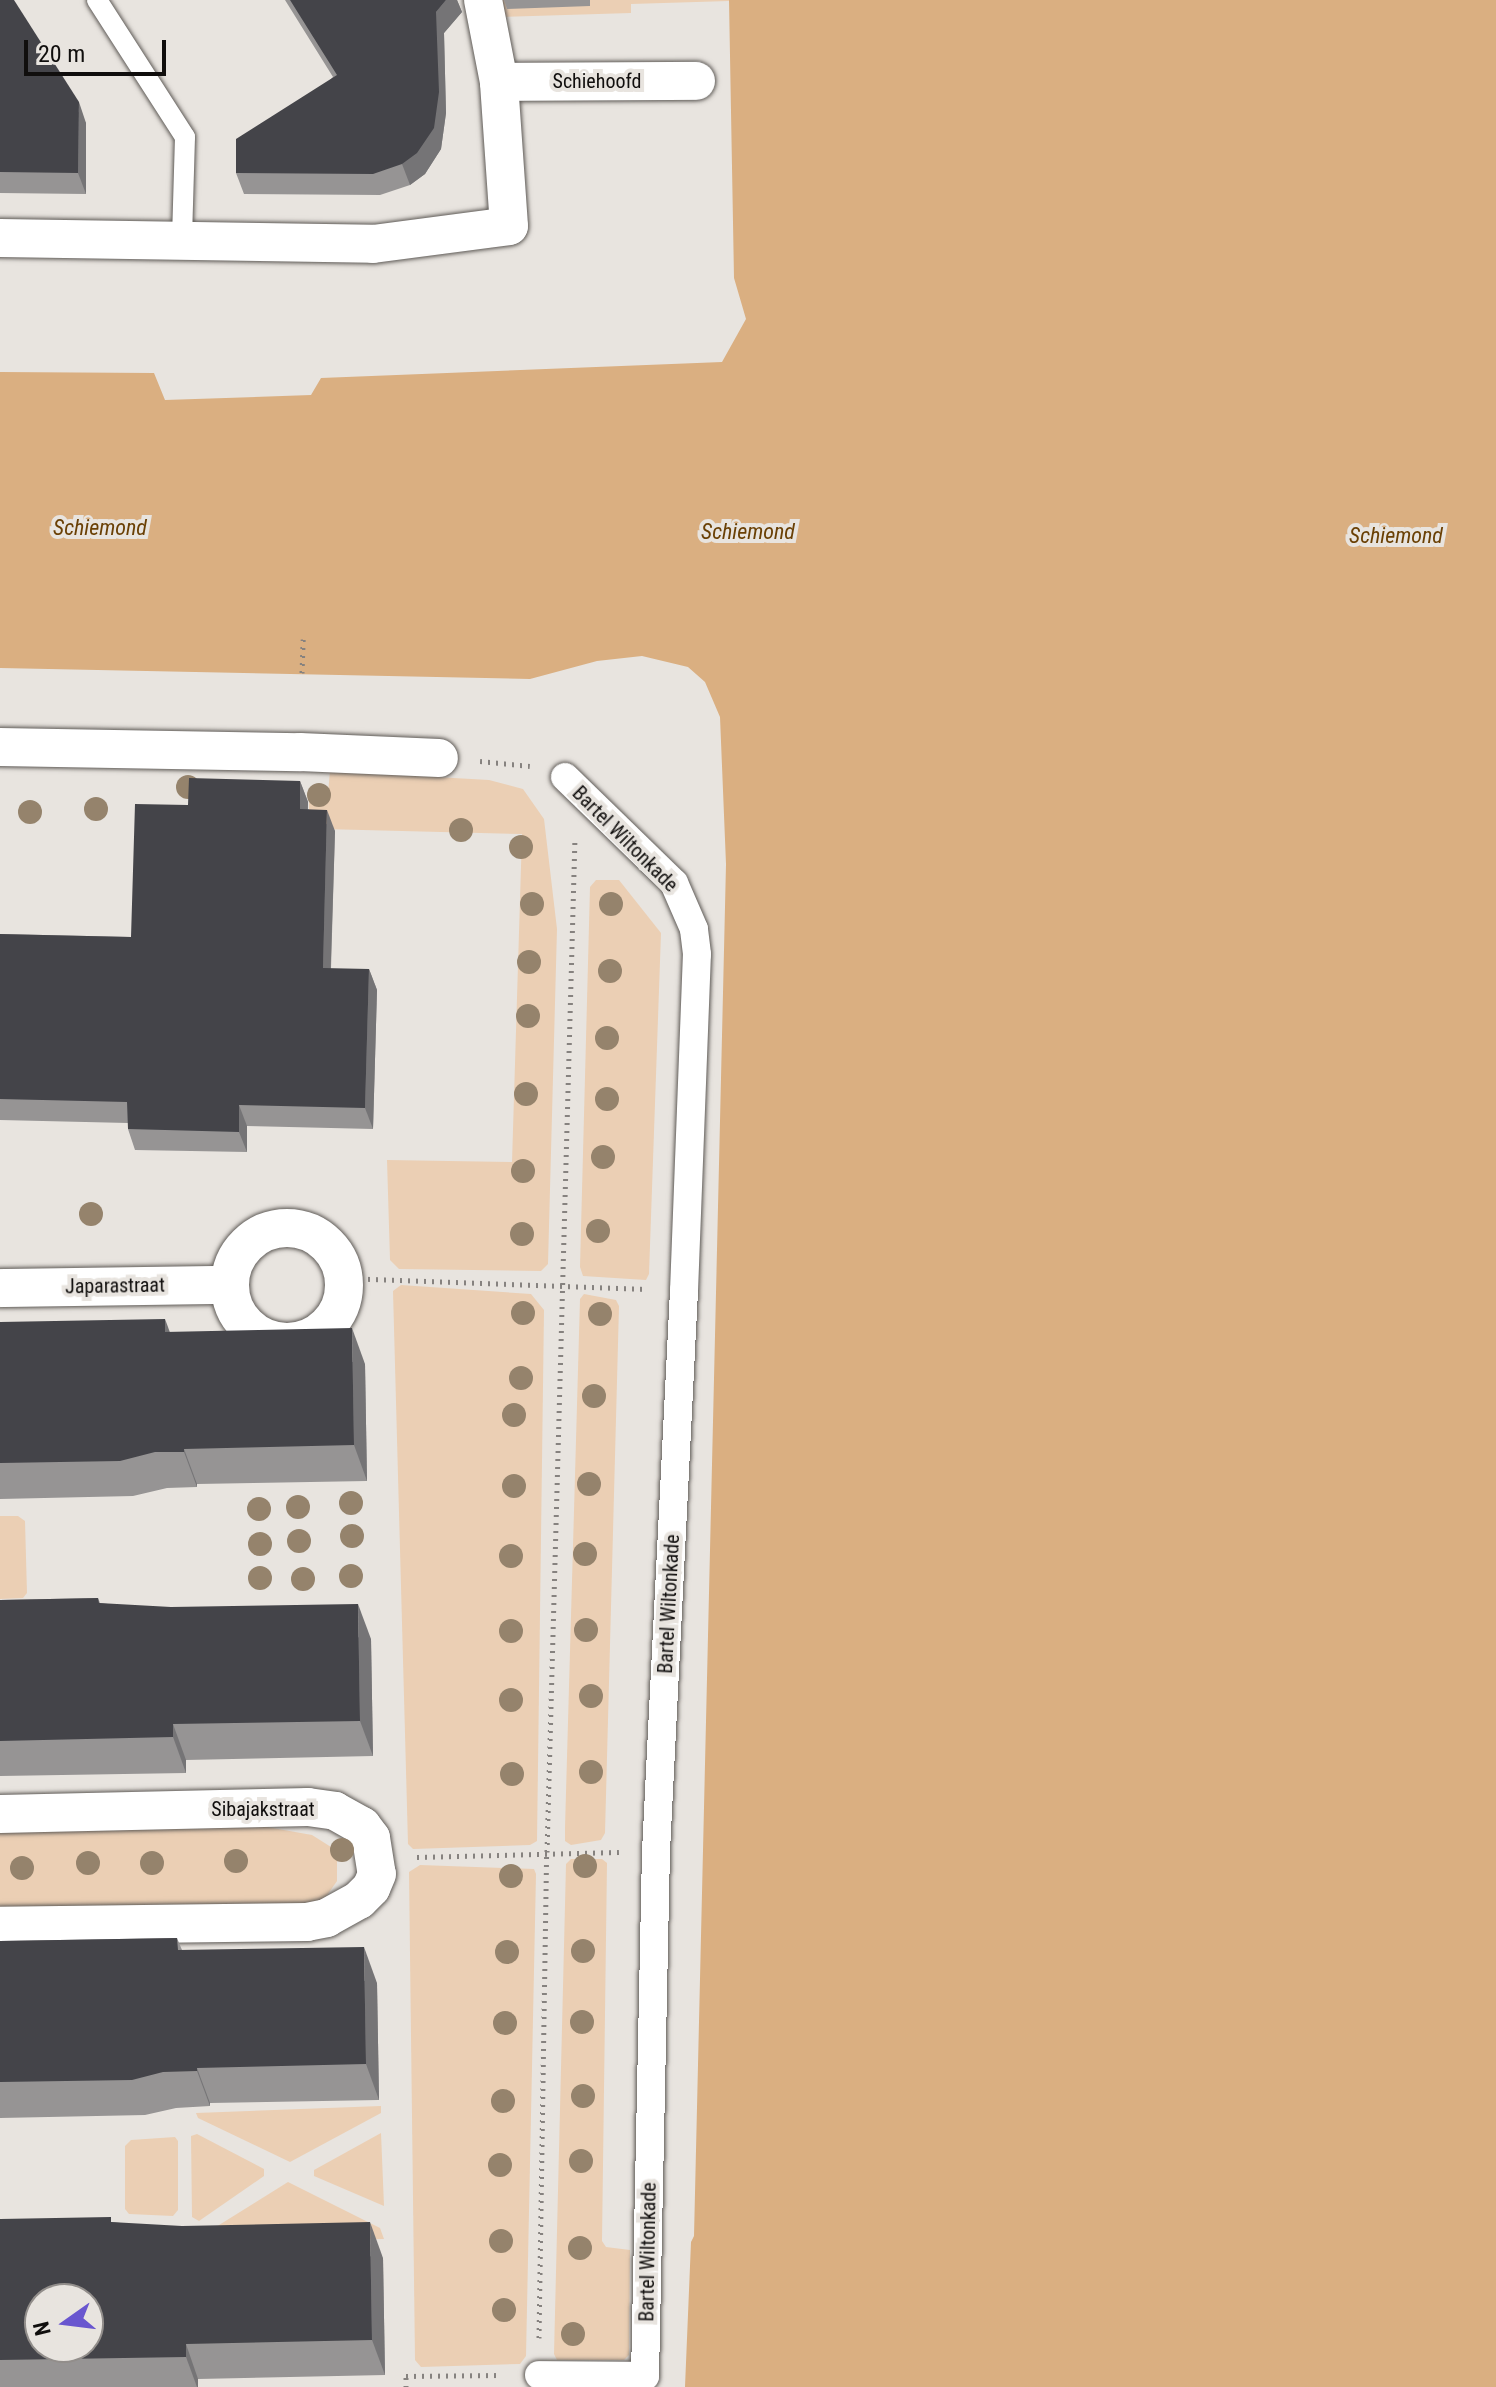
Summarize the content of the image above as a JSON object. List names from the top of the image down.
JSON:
{
  "streets": {
    "street": [
      "Schiehoofd",
      "Bartel Wiltonkade",
      "Japarastraat",
      "Sibajakstraat"
    ]
  },
  "water": ["Schiemond"],
  "scale_bar": "20 m",
  "north": "left"
}
